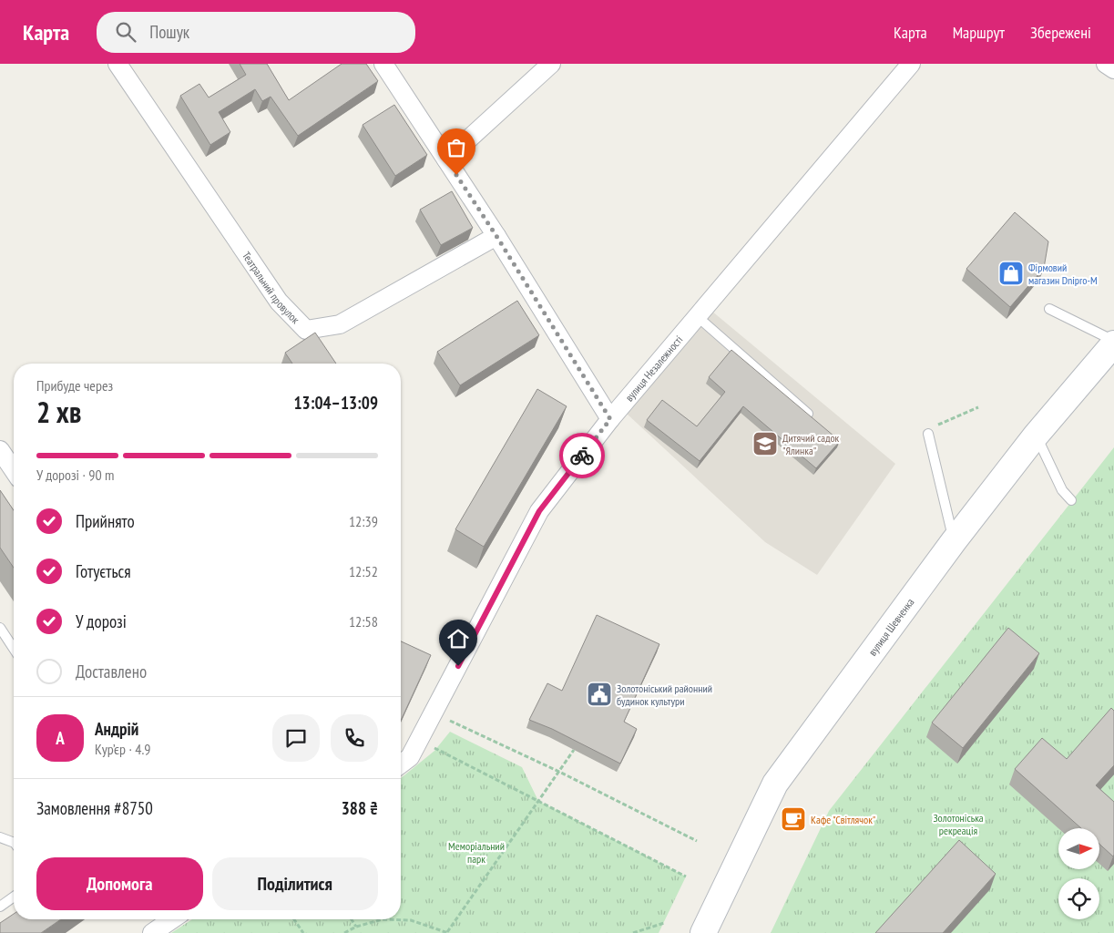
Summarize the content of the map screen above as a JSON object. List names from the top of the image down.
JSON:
{
  "streets": {
    "main road": ["вулиця Шевченка"],
    "street": ["Театральний провулок", "вулиця Незалежності"]
  },
  "parks": ["Золотоніська рекреація", "Меморіальний парк"],
  "places": {
    "shop": ["Фірмовий магазин Dnipro-M"],
    "school or university": ["Дитячий садок \"Ялинка\""],
    "public building": ["Золотоніський районний будинок культури"],
    "cafe": ["Кафе \"Світлячок\""]
  },
  "north": "right",
  "page": {
    "header": "Карта",
    "search": "Пошук",
    "nav": ["Карта", "Маршрут", "Збережені"],
    "heading": ["2 хв", "Прибуде через", "13:04–13:09"],
    "panel": [
      "Андрій",
      "Кур’єр · 4.9",
      "Замовлення #8750",
      "388 ₴"
    ],
    "bar": "У дорозі · 90 m",
    "list": [
      ["Прийнято", "12:39"],
      ["Готується", "12:52"],
      ["У дорозі", "12:58"],
      "Доставлено"
    ],
    "round": "А",
    "buttons": ["Допомога", "Поділитися"]
  }
}
